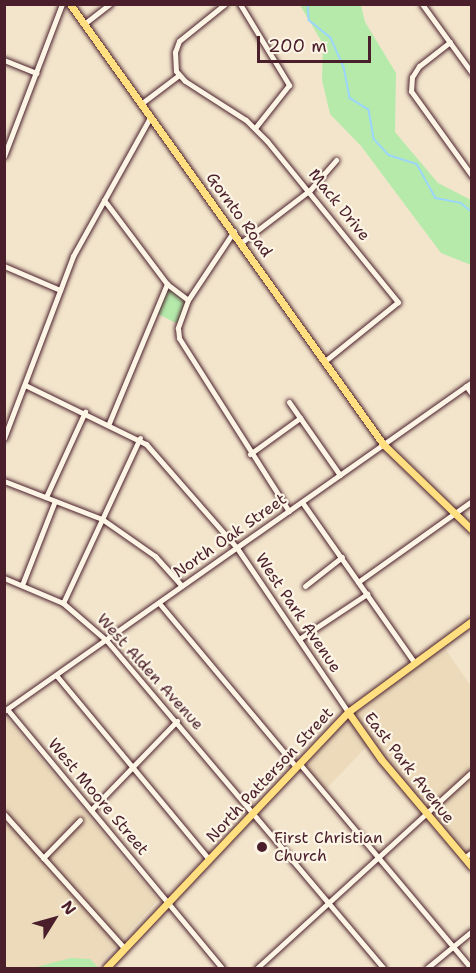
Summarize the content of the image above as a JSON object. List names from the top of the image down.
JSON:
{
  "streets": {
    "main road": ["Gornto Road", "East Park Avenue", "North Patterson Street"],
    "street": [
      "Mack Drive",
      "North Oak Street",
      "West Park Avenue",
      "West Alden Avenue",
      "West Moore Street"
    ]
  },
  "crossings": [
    ["Mack Drive", "Gornto Road"],
    ["Gornto Road", "North Oak Street"],
    ["North Oak Street", "West Park Avenue"],
    ["North Oak Street", "West Alden Avenue"],
    ["North Oak Street", "West Moore Street"],
    ["West Park Avenue", "East Park Avenue"],
    ["West Park Avenue", "North Patterson Street"],
    ["West Alden Avenue", "North Patterson Street"],
    ["East Park Avenue", "North Patterson Street"],
    ["North Patterson Street", "West Moore Street"]
  ],
  "places": ["First Christian Church"],
  "scale_bar": "200 m",
  "north": "top right"
}
